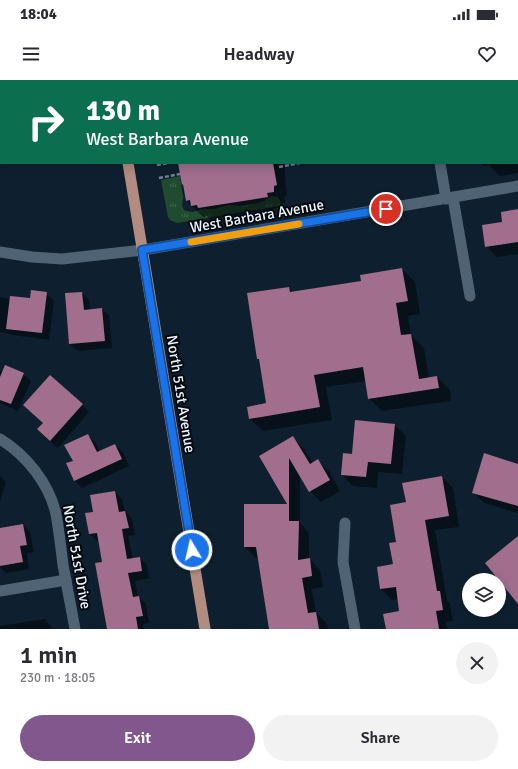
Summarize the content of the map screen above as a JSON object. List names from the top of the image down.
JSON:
{
  "streets": {
    "main road": ["North 51st Avenue"],
    "street": ["West Barbara Avenue", "North 51st Drive"]
  },
  "crossings": [
    ["West Barbara Avenue", "North 51st Avenue"]
  ],
  "page": {
    "status": "18:04",
    "header": "Headway",
    "turn": ["130 m", "West Barbara Avenue"],
    "heading": ["1 min", "230 m · 18:05"],
    "buttons": ["Exit", "Share"]
  }
}
